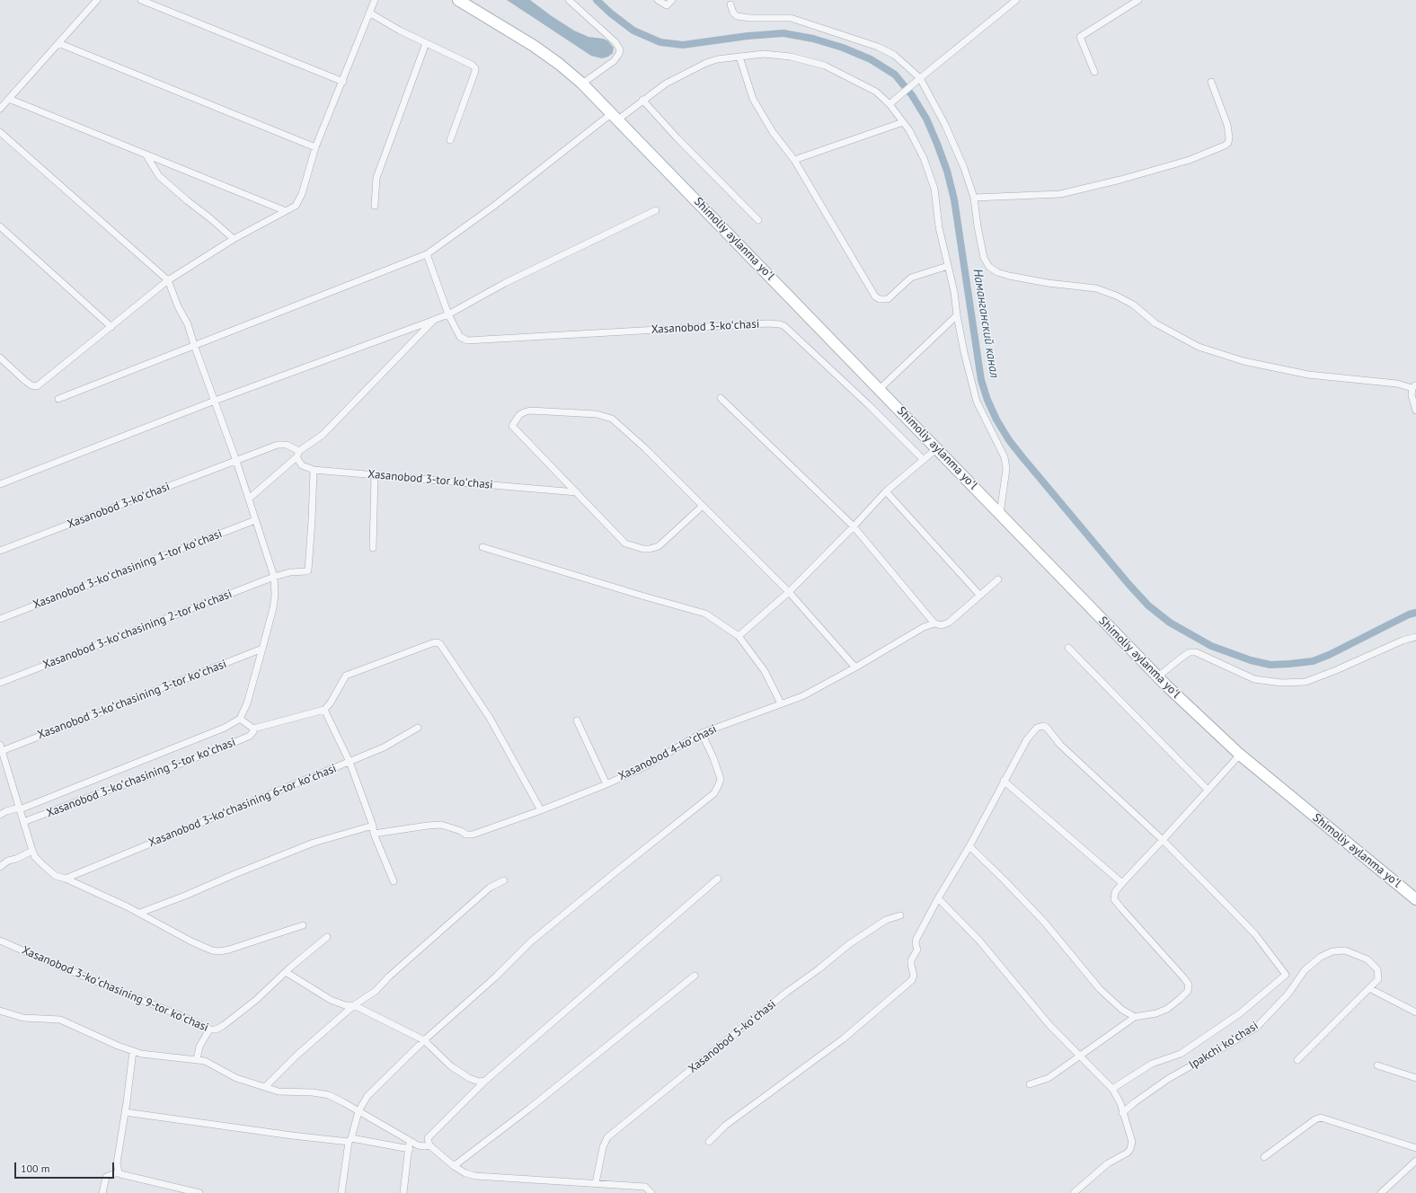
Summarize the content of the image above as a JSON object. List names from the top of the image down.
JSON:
{
  "streets": {
    "main road": ["Shimoliy aylanma yoʻl"],
    "street": [
      "Xasanobod 3-koʻchasi",
      "Xasanobod 3-tor koʻchasi",
      "Xasanobod 3-koʻchasining 1-tor koʻchasi",
      "Xasanobod 3-koʻchasining 2-tor koʻchasi",
      "Xasanobod 3-koʻchasining 3-tor koʻchasi",
      "Xasanobod 4-koʻchasi",
      "Xasanobod 3-koʻchasining 5-tor koʻchasi",
      "Xasanobod 3-koʻchasining 6-tor koʻchasi",
      "Xasanobod 3-koʻchasining 9-tor koʻchasi",
      "Xasanobod 5-koʻchasi",
      "Ipakchi koʻchasi"
    ]
  },
  "crossings": [
    ["Xasanobod 3-tor koʻchasi", "Xasanobod 3-koʻchasining 2-tor koʻchasi"]
  ],
  "water": ["Наманганский канал"],
  "scale_bar": "100 m"
}
